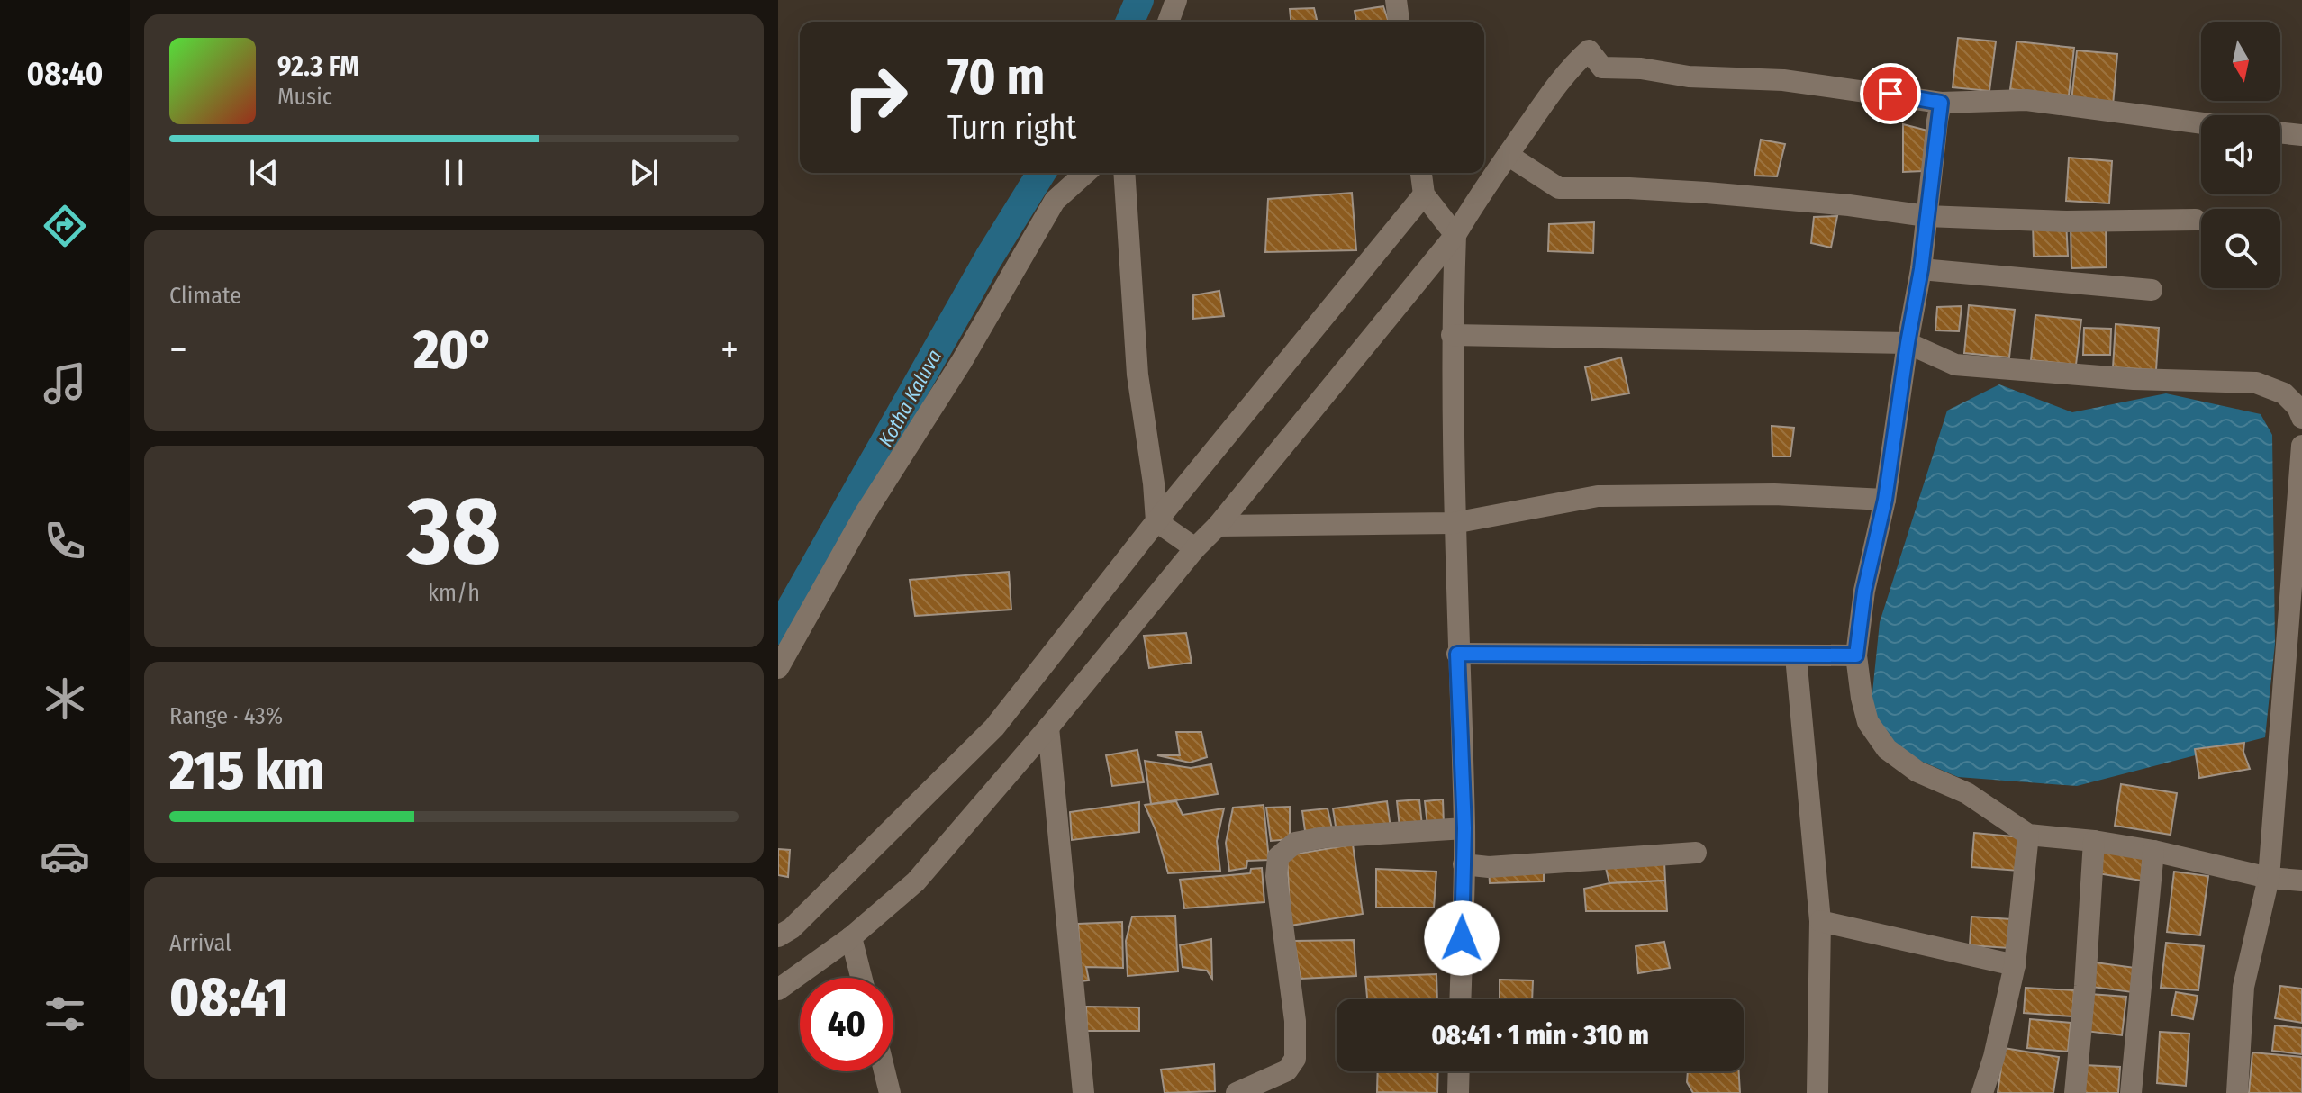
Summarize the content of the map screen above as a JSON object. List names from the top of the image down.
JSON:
{
  "water": ["Kotha Kaluva"],
  "north": "bottom",
  "page": {
    "tabs": "08:40",
    "turn": ["70 m", "Turn right"],
    "song": ["92.3 FM", "Music"],
    "tile": [
      "Climate",
      ["38", "km/h"],
      ["Range · 43%", "215 km"],
      ["Arrival", "08:41"]
    ],
    "heat": ["−", "20°", "+"],
    "limit": "40",
    "trip": "08:41 · 1 min · 310 m"
  }
}
